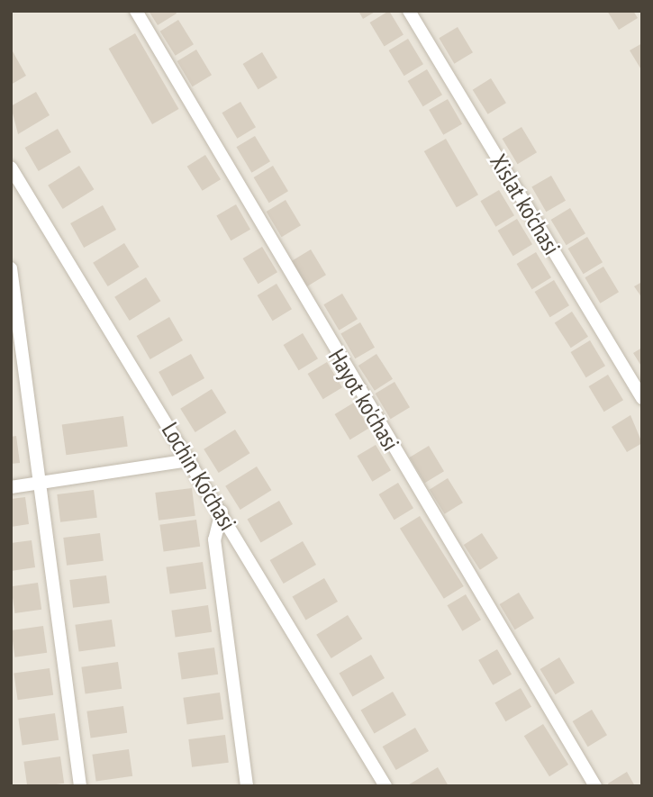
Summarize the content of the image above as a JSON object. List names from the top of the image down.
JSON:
{
  "streets": {
    "street": ["Xislat ko'chasi", "Hayot ko'chasi", "Lochin Ko'chasi"]
  }
}
